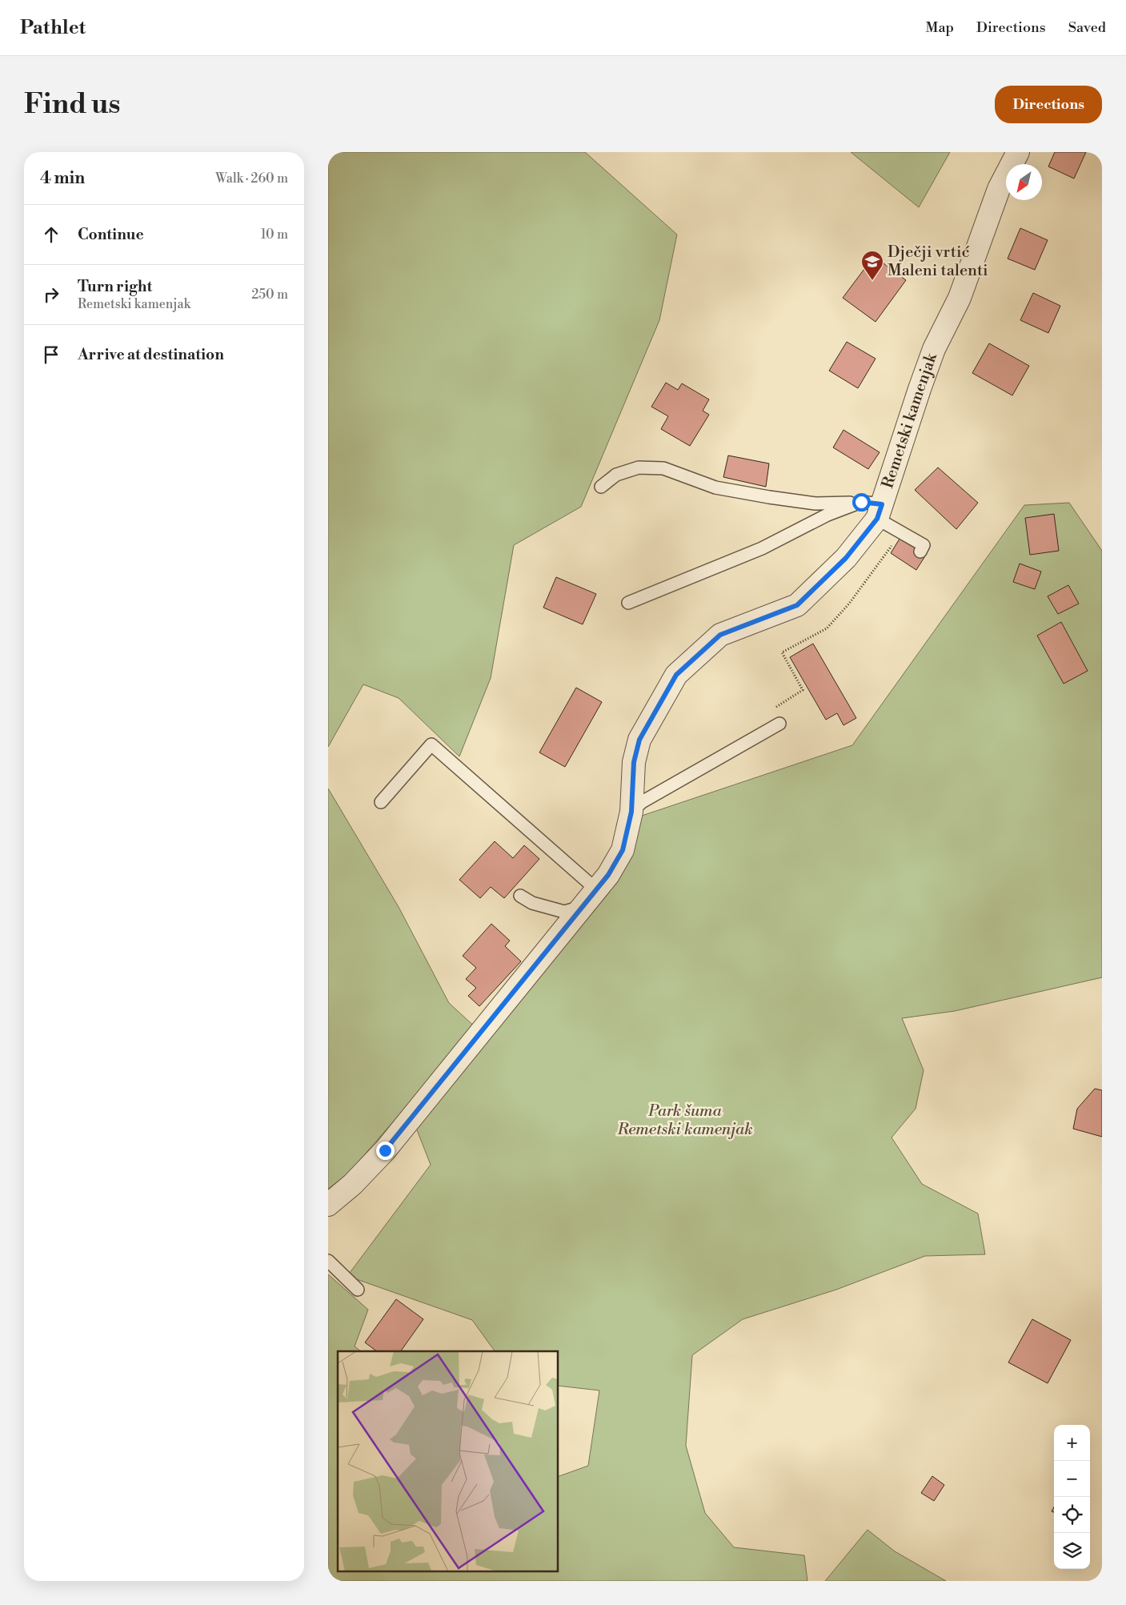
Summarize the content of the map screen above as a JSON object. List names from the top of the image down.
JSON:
{
  "streets": {
    "street": ["Remetski kamenjak"]
  },
  "parks": ["Park šuma Remetski kamenjak"],
  "places": {
    "school or university": ["Dječji vrtić Maleni talenti"]
  },
  "north": "bottom left",
  "page": {
    "header": "Pathlet",
    "nav": ["Map", "Directions", "Saved"],
    "buttons": "Directions",
    "title": "Find us",
    "heading": ["4 min", "Walk · 260 m"],
    "list": [
      ["Continue", "10 m"],
      ["Turn right", "Remetski kamenjak", "250 m"],
      "Arrive at destination"
    ],
    "map_buttons": ["+", "−"]
  }
}
